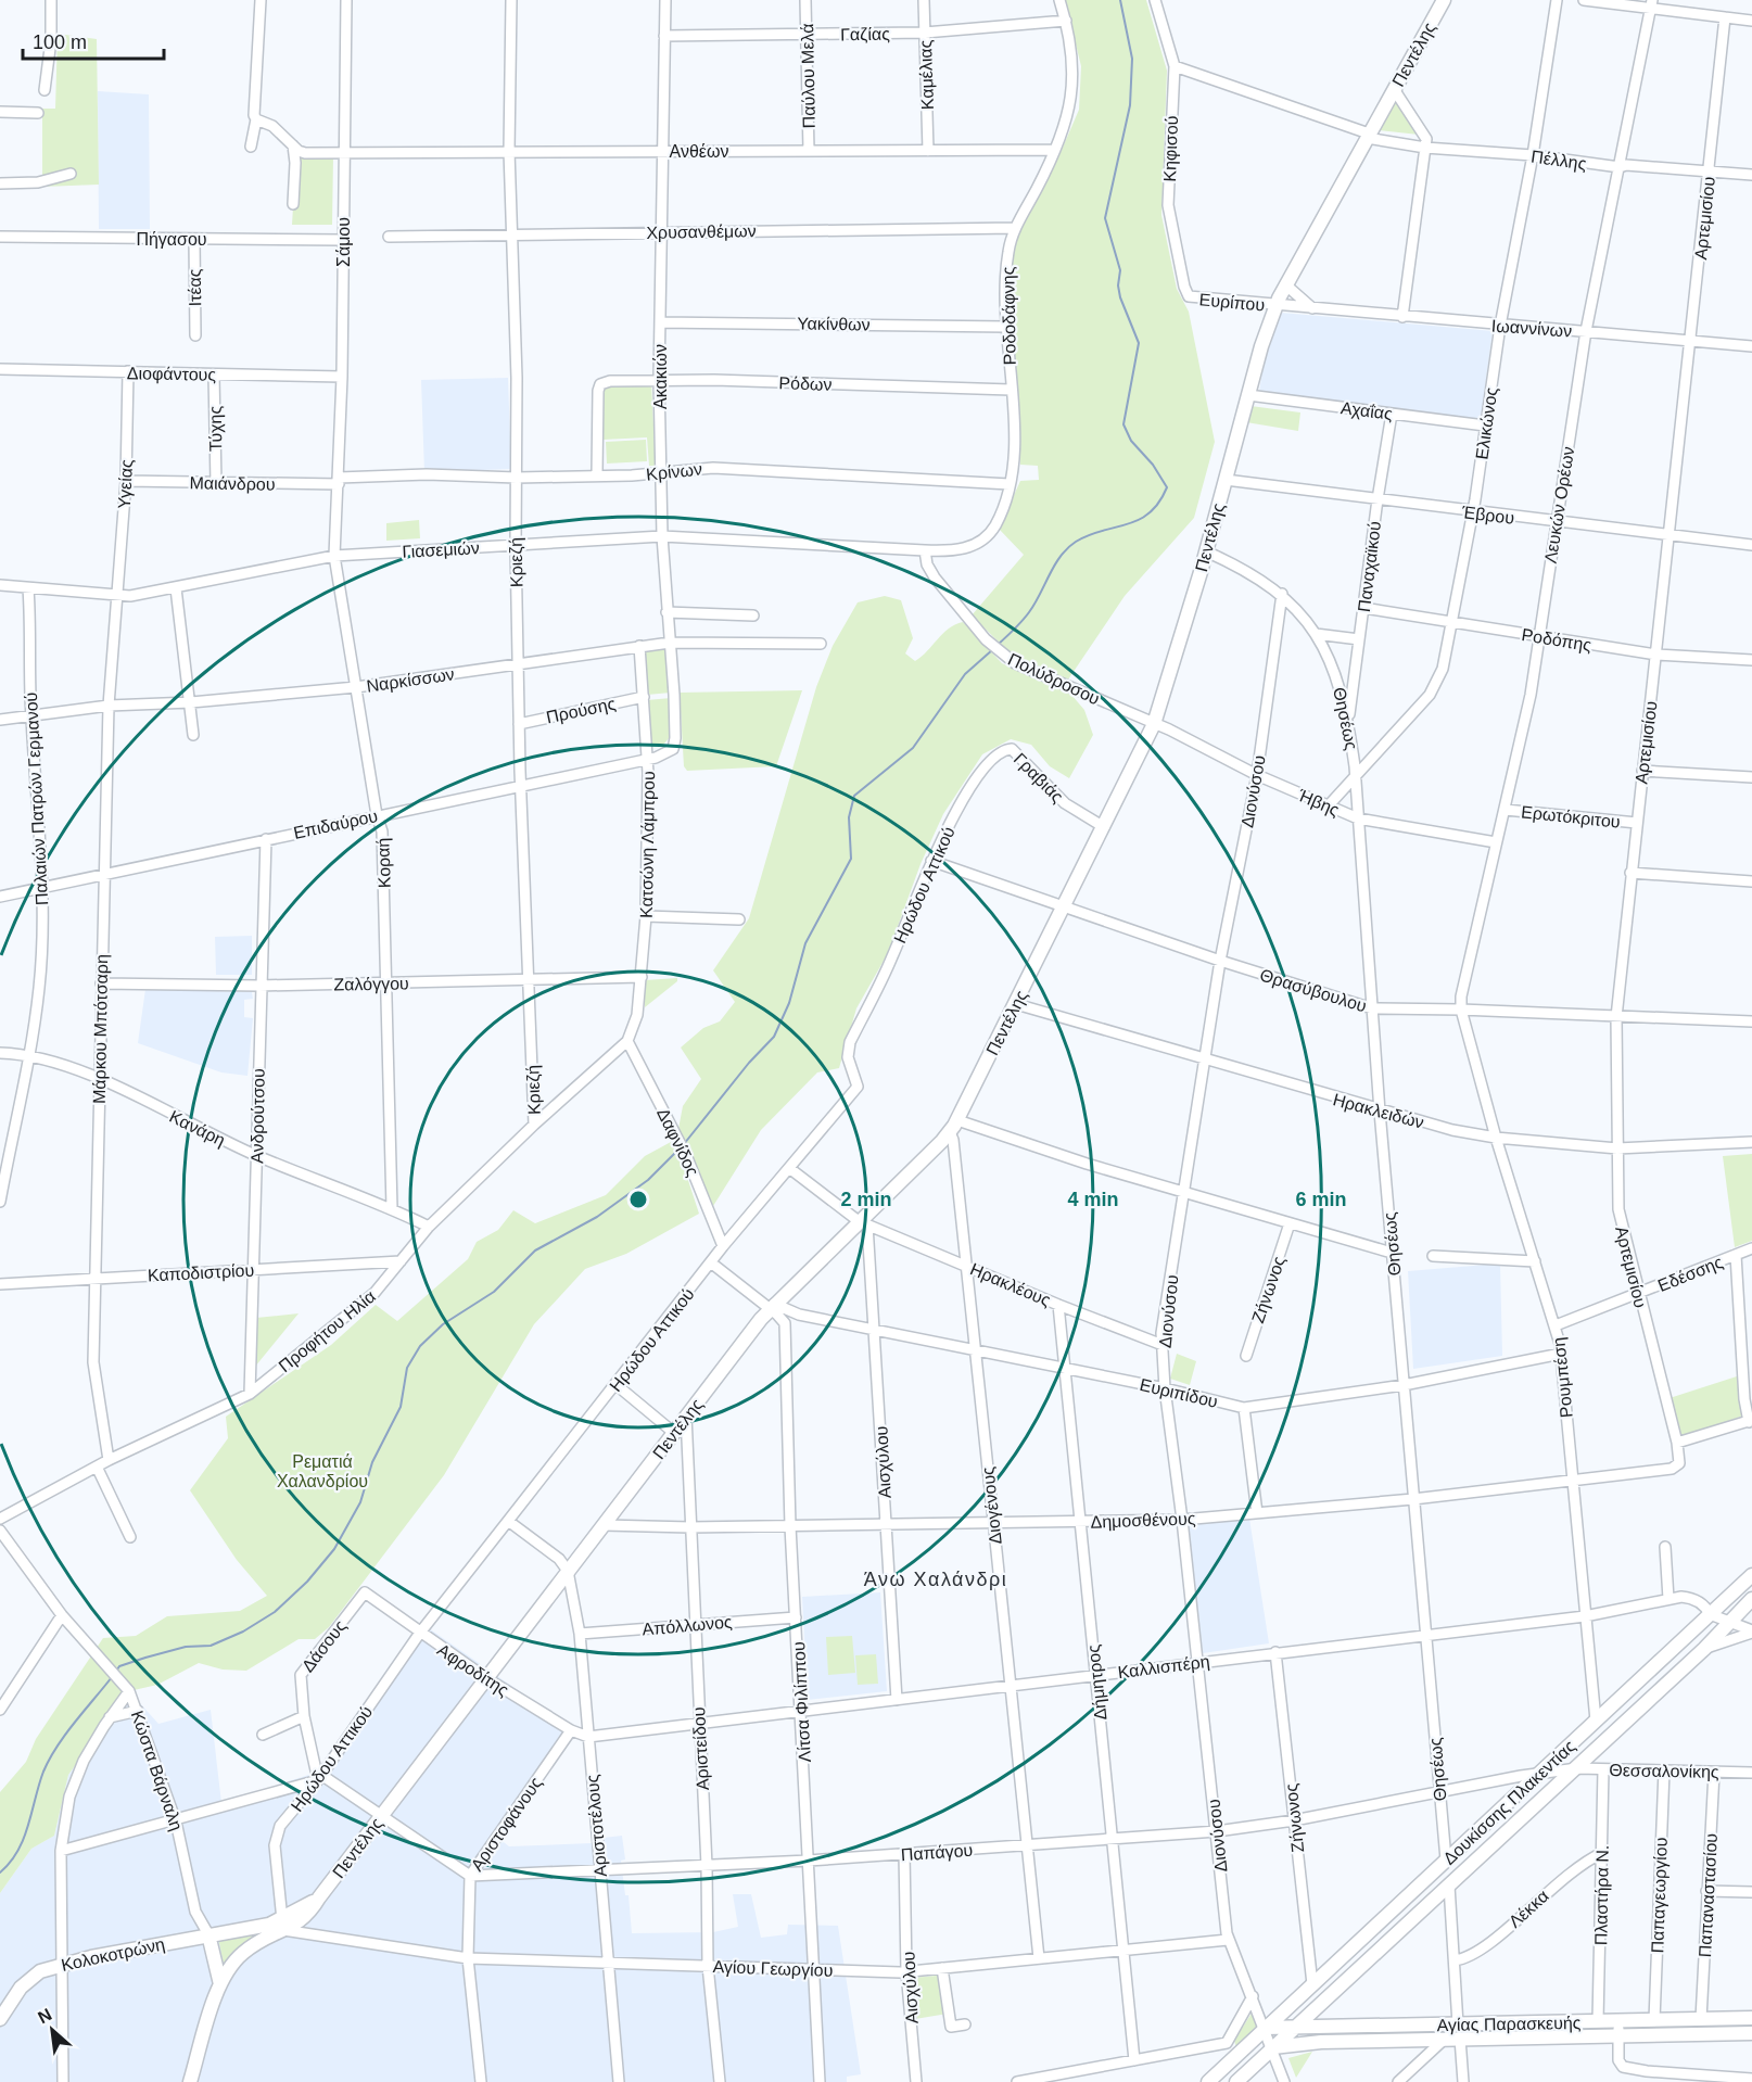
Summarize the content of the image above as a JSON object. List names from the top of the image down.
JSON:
{
  "streets": {
    "main road": [
      "Πεντέλης",
      "Δουκίσσης Πλακεντίας",
      "Κολοκοτρώνη",
      "Αγίας Παρασκευής"
    ],
    "street": [
      "Γαζίας",
      "Καμέλιας",
      "Παύλου Μελά",
      "Κηφισού",
      "Ανθέων",
      "Πέλλης",
      "Αρτεμισίου",
      "Χρυσανθέμων",
      "Πήγασου",
      "Σάμου",
      "Ιτέας",
      "Ευρίπου",
      "Ροδοδάφνης",
      "Υακίνθων",
      "Ιωαννίνων",
      "Διοφάντους",
      "Ακακιών",
      "Ρόδων",
      "Αχαΐας",
      "Ελικώνος",
      "Τύχης",
      "Κρίνων",
      "Μαιάνδρου",
      "Υγείας",
      "Λευκών Ορέων",
      "Έβρου",
      "Γιασεμιών",
      "Κριεζή",
      "Παναχαϊκού",
      "Ροδόπης",
      "Πολύδροσου",
      "Ναρκίσσων",
      "Προύσης",
      "Θησέως",
      "Γραβιάς",
      "Διονύσου",
      "Παλαιών Πατρών Γερμανού",
      "Ήβης",
      "Ερωτόκριτου",
      "Επιδαύρου",
      "Κατσώνη Λάμπρου",
      "Κοραή",
      "Ηρώδου Αττικού",
      "Ζαλόγγου",
      "Θρασύβουλου",
      "Μάρκου Μπότσαρη",
      "Ηρακλειδών",
      "Ανδρούτσου",
      "Κανάρη",
      "Δαφνίδος",
      "Καποδιστρίου",
      "Εδέσσης",
      "Ηρακλέους",
      "Ζήνωνος",
      "Προφήτου Ηλία",
      "Ρουμπέση",
      "Ευριπίδου",
      "Αισχύλου",
      "Διογένους",
      "Δημοσθένους",
      "Απόλλωνος",
      "Δάσους",
      "Καλλισπέρη",
      "Αφροδίτης",
      "Δήμητρος",
      "Λίτσα Φιλίππου",
      "Αριστείδου",
      "Κώστα Βάρναλη",
      "Θεσσαλονίκης",
      "Αριστοφάνους",
      "Αριστοτέλους",
      "Παπάγου",
      "Πλαστήρα Ν.",
      "Παπαγεωργίου",
      "Παπαναστασίου",
      "Λέκκα",
      "Αγίου Γεωργίου"
    ]
  },
  "crossings": [
    ["Γαζίας", "Καμέλιας"],
    ["Γαζίας", "Παύλου Μελά"],
    ["Γαζίας", "Ροδοδάφνης"],
    ["Γαζίας", "Ακακιών"],
    ["Πεντέλης", "Πέλλης"],
    ["Πεντέλης", "Ευρίπου"],
    ["Πεντέλης", "Ιωαννίνων"],
    ["Πεντέλης", "Αχαΐας"],
    ["Πεντέλης", "Έβρου"],
    ["Πεντέλης", "Πολύδροσου"],
    ["Πεντέλης", "Θησέως"],
    ["Πεντέλης", "Γραβιάς"],
    ["Πεντέλης", "Ήβης"],
    ["Πεντέλης", "Θρασύβουλου"],
    ["Πεντέλης", "Ηρακλειδών"],
    ["Πεντέλης", "Ηρακλέους"],
    ["Πεντέλης", "Ευριπίδου"],
    ["Πεντέλης", "Αισχύλου"],
    ["Πεντέλης", "Διογένους"],
    ["Πεντέλης", "Δημοσθένους"],
    ["Πεντέλης", "Αφροδίτης"],
    ["Πεντέλης", "Αριστείδου"],
    ["Πεντέλης", "Αριστοτέλους"],
    ["Καμέλιας", "Ανθέων"],
    ["Παύλου Μελά", "Ανθέων"],
    ["Κηφισού", "Πέλλης"],
    ["Κηφισού", "Ευρίπου"],
    ["Ανθέων", "Σάμου"],
    ["Ανθέων", "Ροδοδάφνης"],
    ["Ανθέων", "Ακακιών"],
    ["Ανθέων", "Κριεζή"],
    ["Πέλλης", "Αρτεμισίου"],
    ["Πέλλης", "Ελικώνος"],
    ["Πέλλης", "Λευκών Ορέων"],
    ["Αρτεμισίου", "Ιωαννίνων"],
    ["Αρτεμισίου", "Έβρου"],
    ["Αρτεμισίου", "Ροδόπης"],
    ["Αρτεμισίου", "Ερωτόκριτου"],
    ["Αρτεμισίου", "Θρασύβουλου"],
    ["Αρτεμισίου", "Ηρακλειδών"],
    ["Αρτεμισίου", "Εδέσσης"],
    ["Αρτεμισίου", "Δημοσθένους"],
    ["Χρυσανθέμων", "Ροδοδάφνης"],
    ["Χρυσανθέμων", "Ακακιών"],
    ["Χρυσανθέμων", "Κριεζή"],
    ["Πήγασου", "Σάμου"],
    ["Πήγασου", "Ιτέας"],
    ["Σάμου", "Διοφάντους"],
    ["Σάμου", "Κρίνων"],
    ["Σάμου", "Μαιάνδρου"],
    ["Σάμου", "Κοραή"],
    ["Ευρίπου", "Ιωαννίνων"],
    ["Ροδοδάφνης", "Υακίνθων"],
    ["Ροδοδάφνης", "Ρόδων"],
    ["Ροδοδάφνης", "Κρίνων"],
    ["Ροδοδάφνης", "Γιασεμιών"],
    ["Ροδοδάφνης", "Πολύδροσου"],
    ["Υακίνθων", "Ακακιών"],
    ["Ιωαννίνων", "Ελικώνος"],
    ["Ιωαννίνων", "Λευκών Ορέων"],
    ["Διοφάντους", "Τύχης"],
    ["Διοφάντους", "Υγείας"],
    ["Ακακιών", "Ρόδων"],
    ["Ακακιών", "Κρίνων"],
    ["Ακακιών", "Γιασεμιών"],
    ["Ακακιών", "Ναρκίσσων"],
    ["Ακακιών", "Επιδαύρου"],
    ["Ρόδων", "Κρίνων"],
    ["Αχαΐας", "Ελικώνος"],
    ["Αχαΐας", "Παναχαϊκού"],
    ["Ελικώνος", "Έβρου"],
    ["Ελικώνος", "Ροδόπης"],
    ["Ελικώνος", "Θησέως"],
    ["Ελικώνος", "Ήβης"],
    ["Τύχης", "Μαιάνδρου"],
    ["Κρίνων", "Μαιάνδρου"],
    ["Κρίνων", "Κριεζή"],
    ["Κρίνων", "Κοραή"],
    ["Μαιάνδρου", "Υγείας"],
    ["Μαιάνδρου", "Κοραή"],
    ["Υγείας", "Γιασεμιών"],
    ["Υγείας", "Μάρκου Μπότσαρη"],
    ["Λευκών Ορέων", "Έβρου"],
    ["Λευκών Ορέων", "Ροδόπης"],
    ["Λευκών Ορέων", "Ήβης"],
    ["Λευκών Ορέων", "Ερωτόκριτου"],
    ["Λευκών Ορέων", "Θρασύβουλου"],
    ["Λευκών Ορέων", "Ρουμπέση"],
    ["Έβρου", "Παναχαϊκού"],
    ["Γιασεμιών", "Κριεζή"],
    ["Γιασεμιών", "Πολύδροσου"],
    ["Γιασεμιών", "Παλαιών Πατρών Γερμανού"],
    ["Γιασεμιών", "Κοραή"],
    ["Γιασεμιών", "Μάρκου Μπότσαρη"],
    ["Κριεζή", "Ναρκίσσων"],
    ["Κριεζή", "Προύσης"],
    ["Κριεζή", "Επιδαύρου"],
    ["Κριεζή", "Ζαλόγγου"],
    ["Κριεζή", "Προφήτου Ηλία"],
    ["Παναχαϊκού", "Ροδόπης"],
    ["Παναχαϊκού", "Θησέως"],
    ["Πολύδροσου", "Ήβης"],
    ["Ναρκίσσων", "Παλαιών Πατρών Γερμανού"],
    ["Ναρκίσσων", "Κατσώνη Λάμπρου"],
    ["Ναρκίσσων", "Κοραή"],
    ["Ναρκίσσων", "Μάρκου Μπότσαρη"],
    ["Προύσης", "Κατσώνη Λάμπρου"],
    ["Θησέως", "Διονύσου"],
    ["Θησέως", "Ήβης"],
    ["Θησέως", "Θρασύβουλου"],
    ["Θησέως", "Ηρακλειδών"],
    ["Θησέως", "Ευριπίδου"],
    ["Θησέως", "Δημοσθένους"],
    ["Θησέως", "Καλλισπέρη"],
    ["Θησέως", "Δουκίσσης Πλακεντίας"],
    ["Θησέως", "Παπάγου"],
    ["Γραβιάς", "Ηρώδου Αττικού"],
    ["Διονύσου", "Ήβης"],
    ["Διονύσου", "Θρασύβουλου"],
    ["Διονύσου", "Ηρακλειδών"],
    ["Διονύσου", "Ηρακλέους"],
    ["Διονύσου", "Ευριπίδου"],
    ["Διονύσου", "Δημοσθένους"],
    ["Διονύσου", "Καλλισπέρη"],
    ["Διονύσου", "Δουκίσσης Πλακεντίας"],
    ["Διονύσου", "Παπάγου"],
    ["Διονύσου", "Αγίου Γεωργίου"],
    ["Διονύσου", "Αγίας Παρασκευής"],
    ["Παλαιών Πατρών Γερμανού", "Επιδαύρου"],
    ["Παλαιών Πατρών Γερμανού", "Κανάρη"],
    ["Επιδαύρου", "Κατσώνη Λάμπρου"],
    ["Επιδαύρου", "Κοραή"],
    ["Επιδαύρου", "Μάρκου Μπότσαρη"],
    ["Επιδαύρου", "Ανδρούτσου"],
    ["Κατσώνη Λάμπρου", "Ζαλόγγου"],
    ["Κατσώνη Λάμπρου", "Δαφνίδος"],
    ["Κατσώνη Λάμπρου", "Προφήτου Ηλία"],
    ["Κοραή", "Ζαλόγγου"],
    ["Κοραή", "Κανάρη"],
    ["Ηρώδου Αττικού", "Θρασύβουλου"],
    ["Ηρώδου Αττικού", "Δαφνίδος"],
    ["Ηρώδου Αττικού", "Ηρακλέους"],
    ["Ηρώδου Αττικού", "Δάσους"],
    ["Ηρώδου Αττικού", "Αφροδίτης"],
    ["Ηρώδου Αττικού", "Κολοκοτρώνη"],
    ["Ηρώδου Αττικού", "Αγίου Γεωργίου"],
    ["Ζαλόγγου", "Μάρκου Μπότσαρη"],
    ["Ζαλόγγου", "Ανδρούτσου"],
    ["Θρασύβουλου", "Ρουμπέση"],
    ["Μάρκου Μπότσαρη", "Κανάρη"],
    ["Μάρκου Μπότσαρη", "Καποδιστρίου"],
    ["Μάρκου Μπότσαρη", "Προφήτου Ηλία"],
    ["Ηρακλειδών", "Ρουμπέση"],
    ["Ανδρούτσου", "Κανάρη"],
    ["Ανδρούτσου", "Καποδιστρίου"],
    ["Ανδρούτσου", "Προφήτου Ηλία"],
    ["Κανάρη", "Προφήτου Ηλία"],
    ["Δαφνίδος", "Προφήτου Ηλία"],
    ["Καποδιστρίου", "Προφήτου Ηλία"],
    ["Εδέσσης", "Ρουμπέση"],
    ["Ηρακλέους", "Αισχύλου"],
    ["Ηρακλέους", "Διογένους"],
    ["Ηρακλέους", "Δήμητρος"],
    ["Ζήνωνος", "Καλλισπέρη"],
    ["Ζήνωνος", "Δουκίσσης Πλακεντίας"],
    ["Ζήνωνος", "Παπάγου"],
    ["Ρουμπέση", "Ευριπίδου"],
    ["Ρουμπέση", "Δημοσθένους"],
    ["Ρουμπέση", "Καλλισπέρη"],
    ["Ρουμπέση", "Δουκίσσης Πλακεντίας"],
    ["Ευριπίδου", "Αισχύλου"],
    ["Ευριπίδου", "Διογένους"],
    ["Ευριπίδου", "Δήμητρος"],
    ["Αισχύλου", "Δημοσθένους"],
    ["Αισχύλου", "Καλλισπέρη"],
    ["Αισχύλου", "Παπάγου"],
    ["Αισχύλου", "Αγίου Γεωργίου"],
    ["Διογένους", "Δημοσθένους"],
    ["Διογένους", "Καλλισπέρη"],
    ["Διογένους", "Παπάγου"],
    ["Διογένους", "Αγίου Γεωργίου"],
    ["Δημοσθένους", "Δήμητρος"],
    ["Δημοσθένους", "Λίτσα Φιλίππου"],
    ["Δημοσθένους", "Αριστείδου"],
    ["Απόλλωνος", "Λίτσα Φιλίππου"],
    ["Απόλλωνος", "Αριστείδου"],
    ["Απόλλωνος", "Αριστοτέλους"],
    ["Δάσους", "Αφροδίτης"],
    ["Καλλισπέρη", "Αφροδίτης"],
    ["Καλλισπέρη", "Δήμητρος"],
    ["Καλλισπέρη", "Λίτσα Φιλίππου"],
    ["Καλλισπέρη", "Αριστείδου"],
    ["Καλλισπέρη", "Δουκίσσης Πλακεντίας"],
    ["Καλλισπέρη", "Αριστοτέλους"],
    ["Αφροδίτης", "Αριστοφάνους"],
    ["Αφροδίτης", "Αριστοτέλους"],
    ["Δήμητρος", "Παπάγου"],
    ["Δήμητρος", "Αγίου Γεωργίου"],
    ["Λίτσα Φιλίππου", "Παπάγου"],
    ["Λίτσα Φιλίππου", "Αγίου Γεωργίου"],
    ["Αριστείδου", "Παπάγου"],
    ["Αριστείδου", "Αγίου Γεωργίου"],
    ["Κώστα Βάρναλη", "Κολοκοτρώνη"],
    ["Θεσσαλονίκης", "Δουκίσσης Πλακεντίας"],
    ["Θεσσαλονίκης", "Παπάγου"],
    ["Θεσσαλονίκης", "Πλαστήρα Ν."],
    ["Θεσσαλονίκης", "Παπαγεωργίου"],
    ["Θεσσαλονίκης", "Παπαναστασίου"],
    ["Δουκίσσης Πλακεντίας", "Παπάγου"],
    ["Δουκίσσης Πλακεντίας", "Αγίας Παρασκευής"],
    ["Αριστοφάνους", "Παπάγου"],
    ["Αριστοφάνους", "Αγίου Γεωργίου"],
    ["Αριστοτέλους", "Παπάγου"],
    ["Αριστοτέλους", "Αγίου Γεωργίου"],
    ["Πλαστήρα Ν.", "Λέκκα"],
    ["Πλαστήρα Ν.", "Αγίας Παρασκευής"],
    ["Παπαγεωργίου", "Αγίας Παρασκευής"],
    ["Παπαναστασίου", "Αγίας Παρασκευής"],
    ["Κολοκοτρώνη", "Αγίου Γεωργίου"]
  ],
  "districts": ["Άνω Χαλάνδρι"],
  "parks": ["Ρεματιά Χαλανδρίου"],
  "scale_bar": "100 m",
  "north": "top left",
  "rings": ["2 min", "4 min", "6 min"]
}
